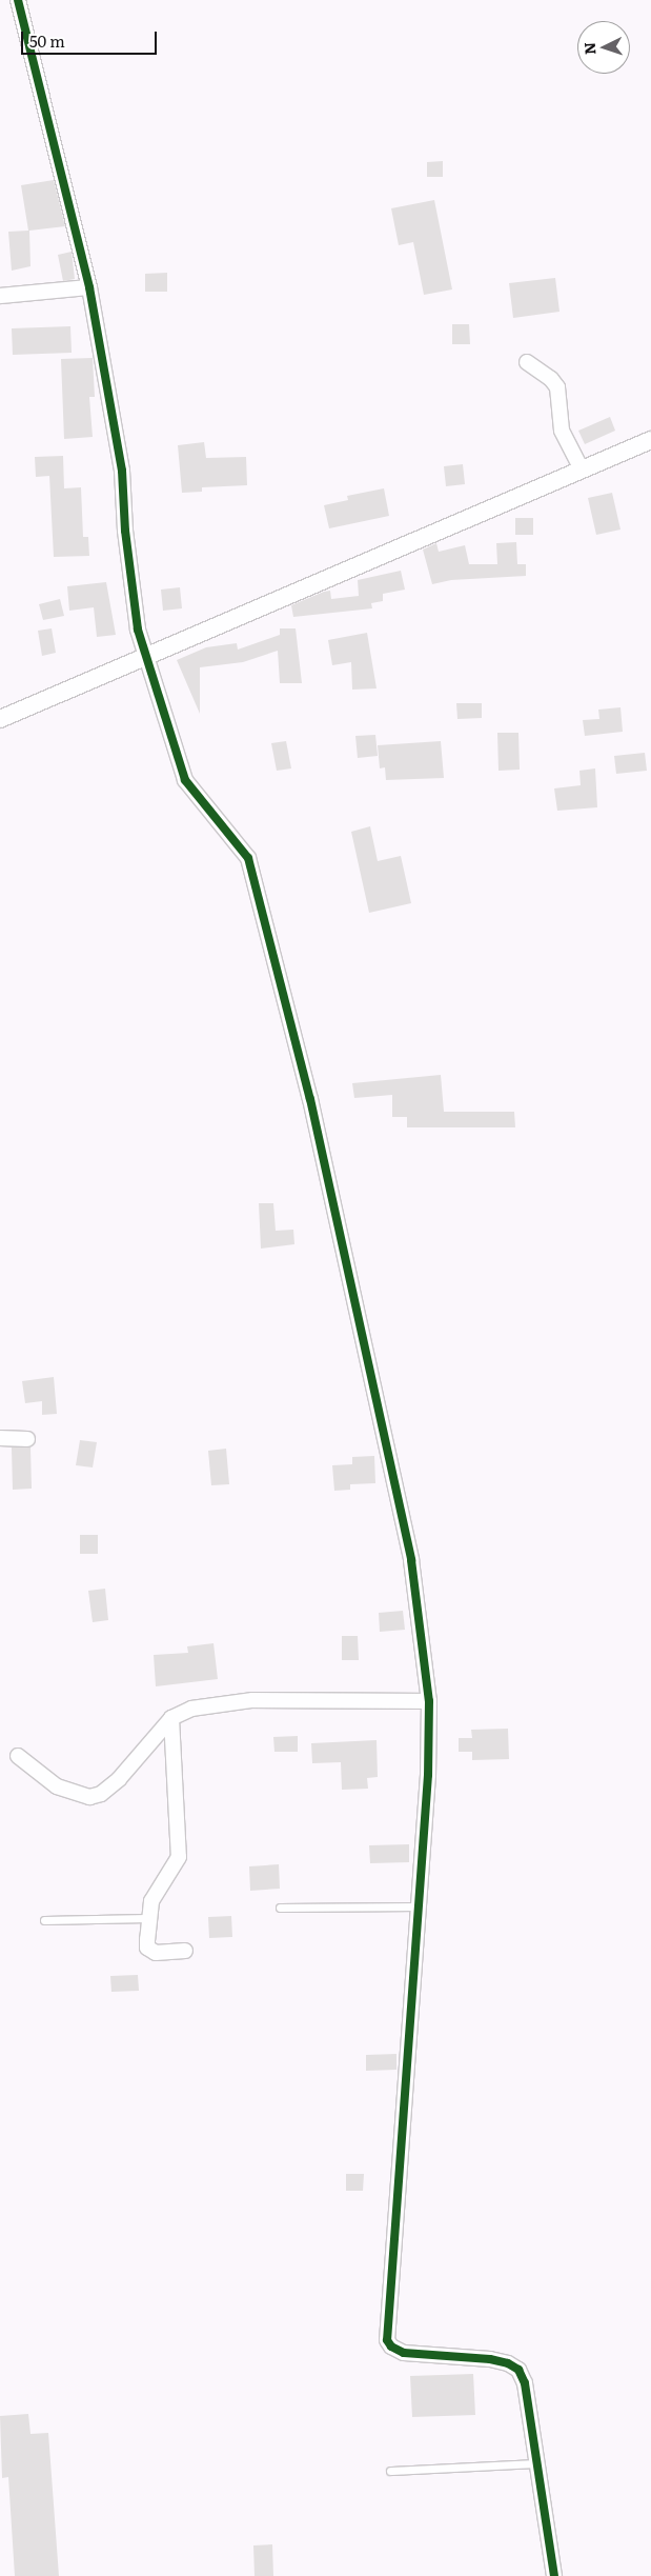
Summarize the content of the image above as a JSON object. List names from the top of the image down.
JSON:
{
  "scale_bar": "50 m",
  "north": "left"
}
